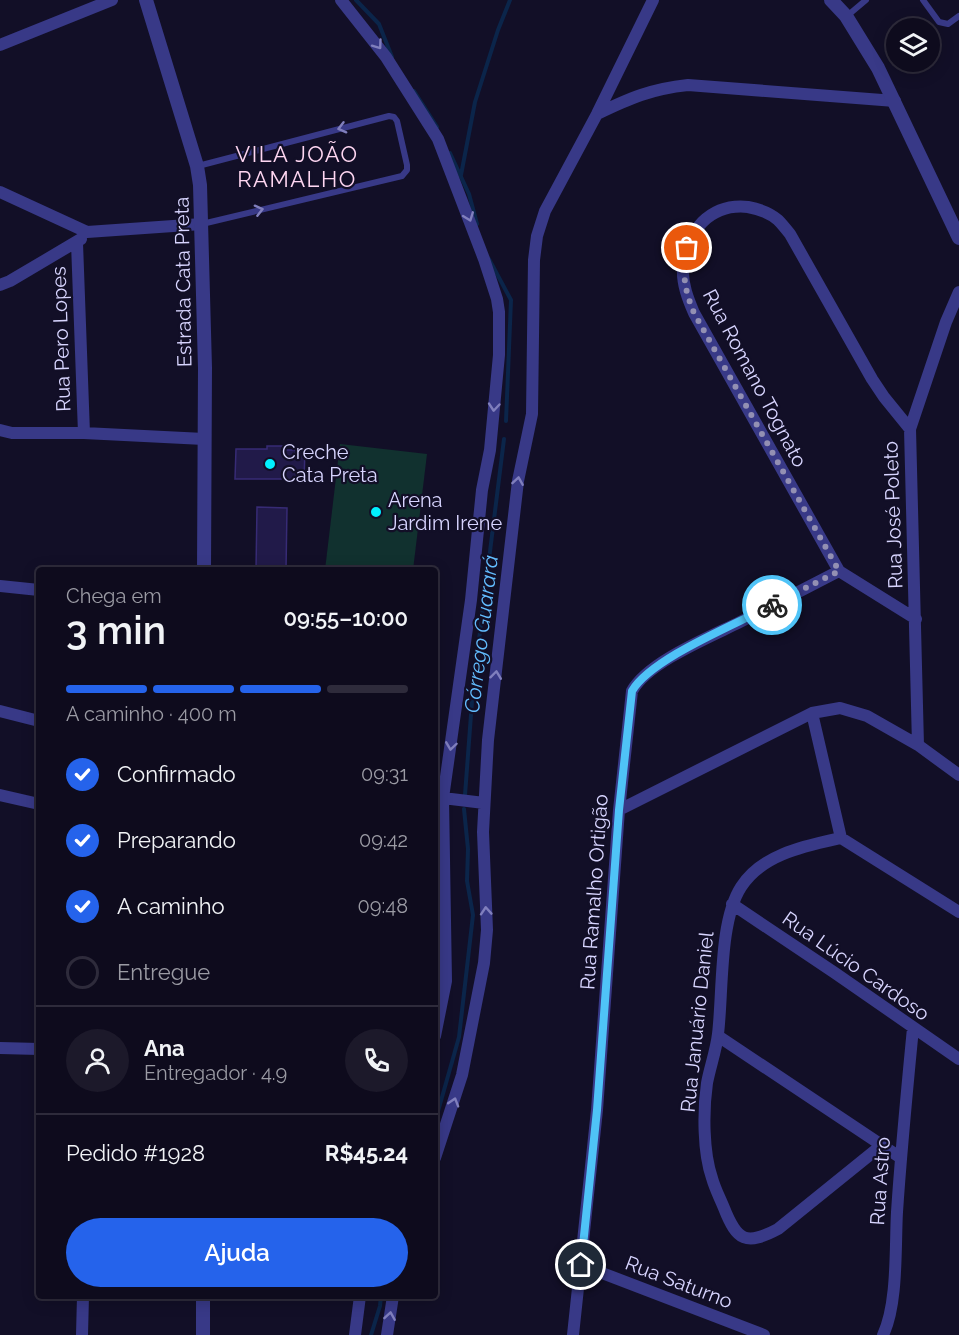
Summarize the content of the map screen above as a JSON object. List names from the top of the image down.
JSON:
{
  "streets": {
    "street": [
      "Estrada Cata Preta",
      "Rua Pero Lopes",
      "Rua Romano Tognato",
      "Rua José Poleto",
      "Rua Ramalho Ortigão",
      "Rua Lúcio Cardoso",
      "Rua Januário Daniel",
      "Rua Astro",
      "Rua Saturno"
    ]
  },
  "crossings": [
    ["Rua Romano Tognato", "Rua José Poleto"],
    ["Rua Romano Tognato", "Rua Ramalho Ortigão"],
    ["Rua Ramalho Ortigão", "Rua Saturno"],
    ["Rua Lúcio Cardoso", "Rua Januário Daniel"],
    ["Rua Lúcio Cardoso", "Rua Astro"]
  ],
  "districts": ["VILA JOÃO RAMALHO"],
  "water": ["Córrego Guarará"],
  "places": ["Creche Cata Preta", "Arena Jardim Irene"],
  "page": {
    "heading": ["3 min", "Chega em", "09:55–10:00"],
    "panel": [
      "Ana",
      "Entregador · 4.9",
      "Pedido #1928",
      "R$45.24"
    ],
    "bar": "A caminho · 400 m",
    "list": [
      ["Confirmado", "09:31"],
      ["Preparando", "09:42"],
      ["A caminho", "09:48"],
      "Entregue"
    ],
    "buttons": "Ajuda"
  }
}
